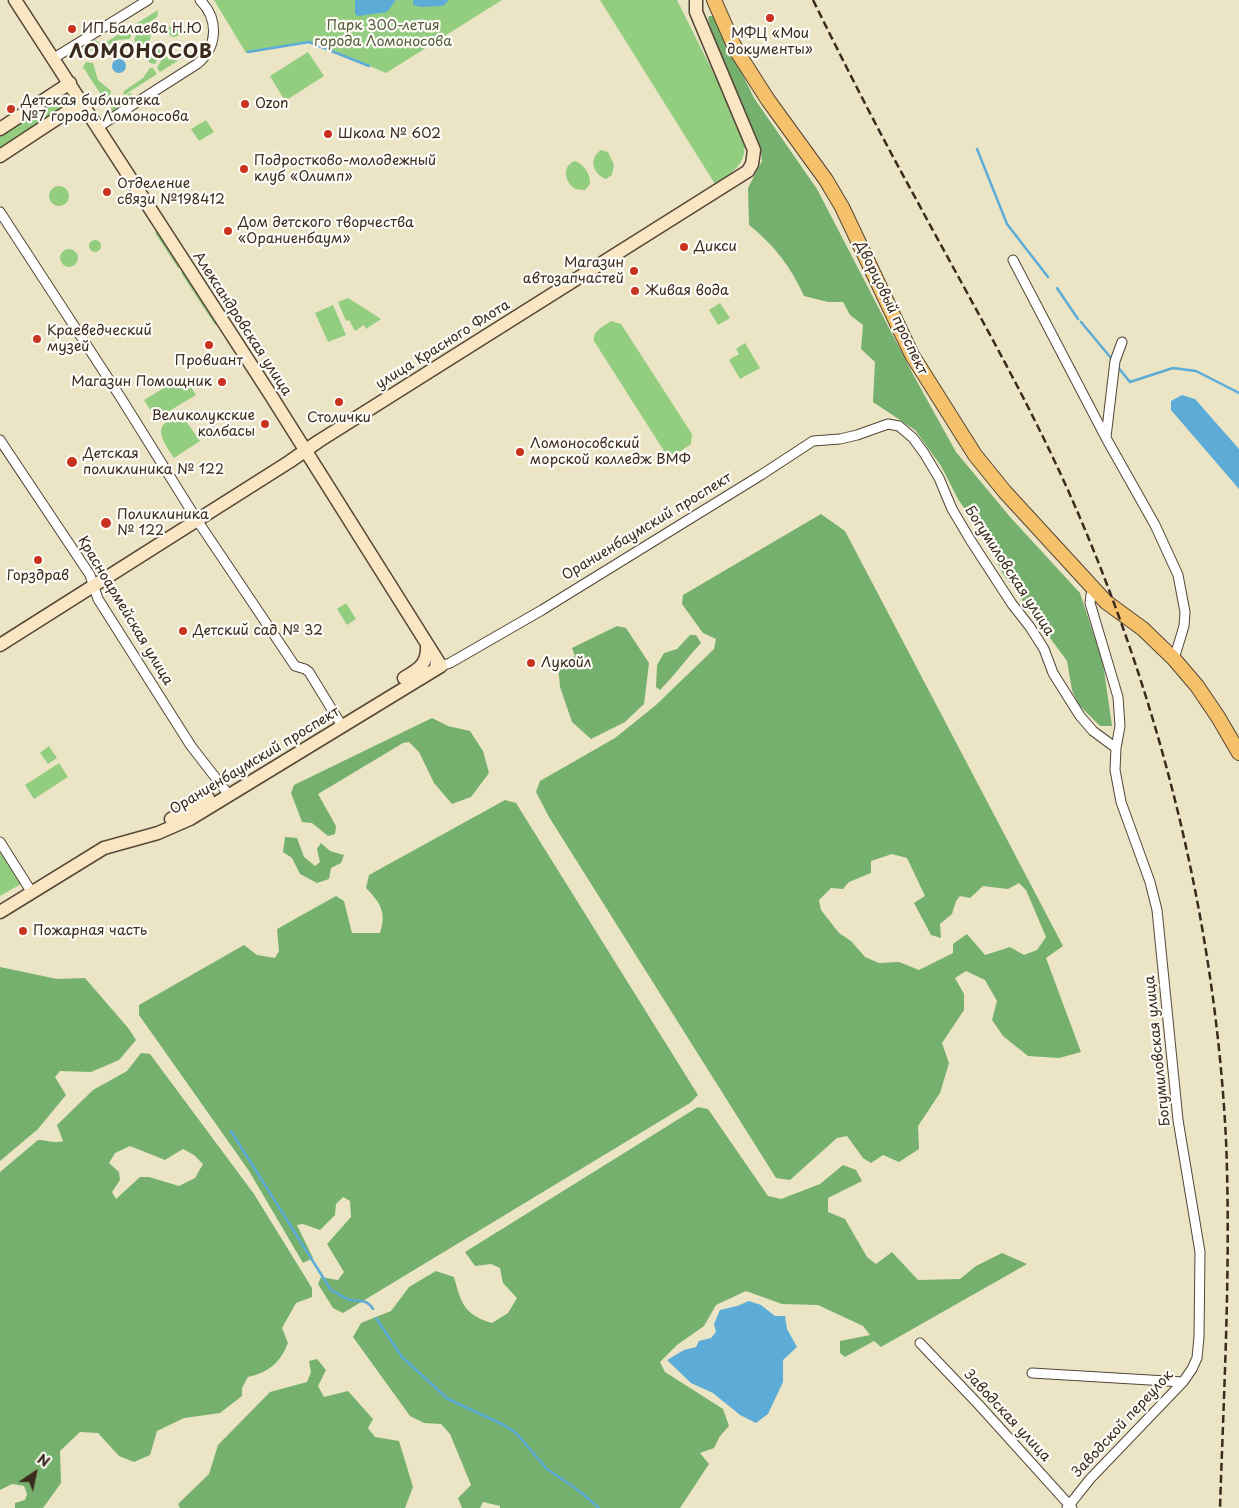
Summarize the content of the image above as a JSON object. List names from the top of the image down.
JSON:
{
  "streets": {
    "main road": [
      "Дворцовый проспект",
      "Александровская улица",
      "улица Красного Флота",
      "Ораниенбаумский проспект"
    ],
    "street": [
      "Богумиловская улица",
      "Красноармейская улица",
      "Заводская улица",
      "Заводской переулок"
    ]
  },
  "crossings": [
    ["Дворцовый проспект", "улица Красного Флота"],
    ["Дворцовый проспект", "Богумиловская улица"],
    ["Александровская улица", "улица Красного Флота"],
    ["Александровская улица", "Ораниенбаумский проспект"],
    ["улица Красного Флота", "Красноармейская улица"],
    ["Ораниенбаумский проспект", "Богумиловская улица"],
    ["Ораниенбаумский проспект", "Красноармейская улица"],
    ["Богумиловская улица", "Заводской переулок"],
    ["Заводская улица", "Заводской переулок"]
  ],
  "districts": ["ЛОМОНОСОВ"],
  "parks": ["Парк 300-летия города Ломоносова"],
  "places": [
    "МФЦ «Мои документы»",
    "ИП Балаева Н.Ю",
    "Ozon",
    "Детская библиотека №7 города Ломоносова",
    "Школа № 602",
    "Подростково-молодежный клуб «Олимп»",
    "Отделение связи №198412",
    "Дом детского творчества «Ораниенбаум»",
    "Дикси",
    "Магазин автозапчастей",
    "Живая вода",
    "Краеведческий музей",
    "Провиант",
    "Магазин Помощник",
    "Столички",
    "Великолукские колбасы",
    "Ломоносовский морской колледж ВМФ",
    "Детская поликлиника № 122",
    "Поликлиника № 122",
    "Горздрав",
    "Детский сад № 32",
    "Лукойл",
    "Пожарная часть"
  ],
  "north": "top right"
}
